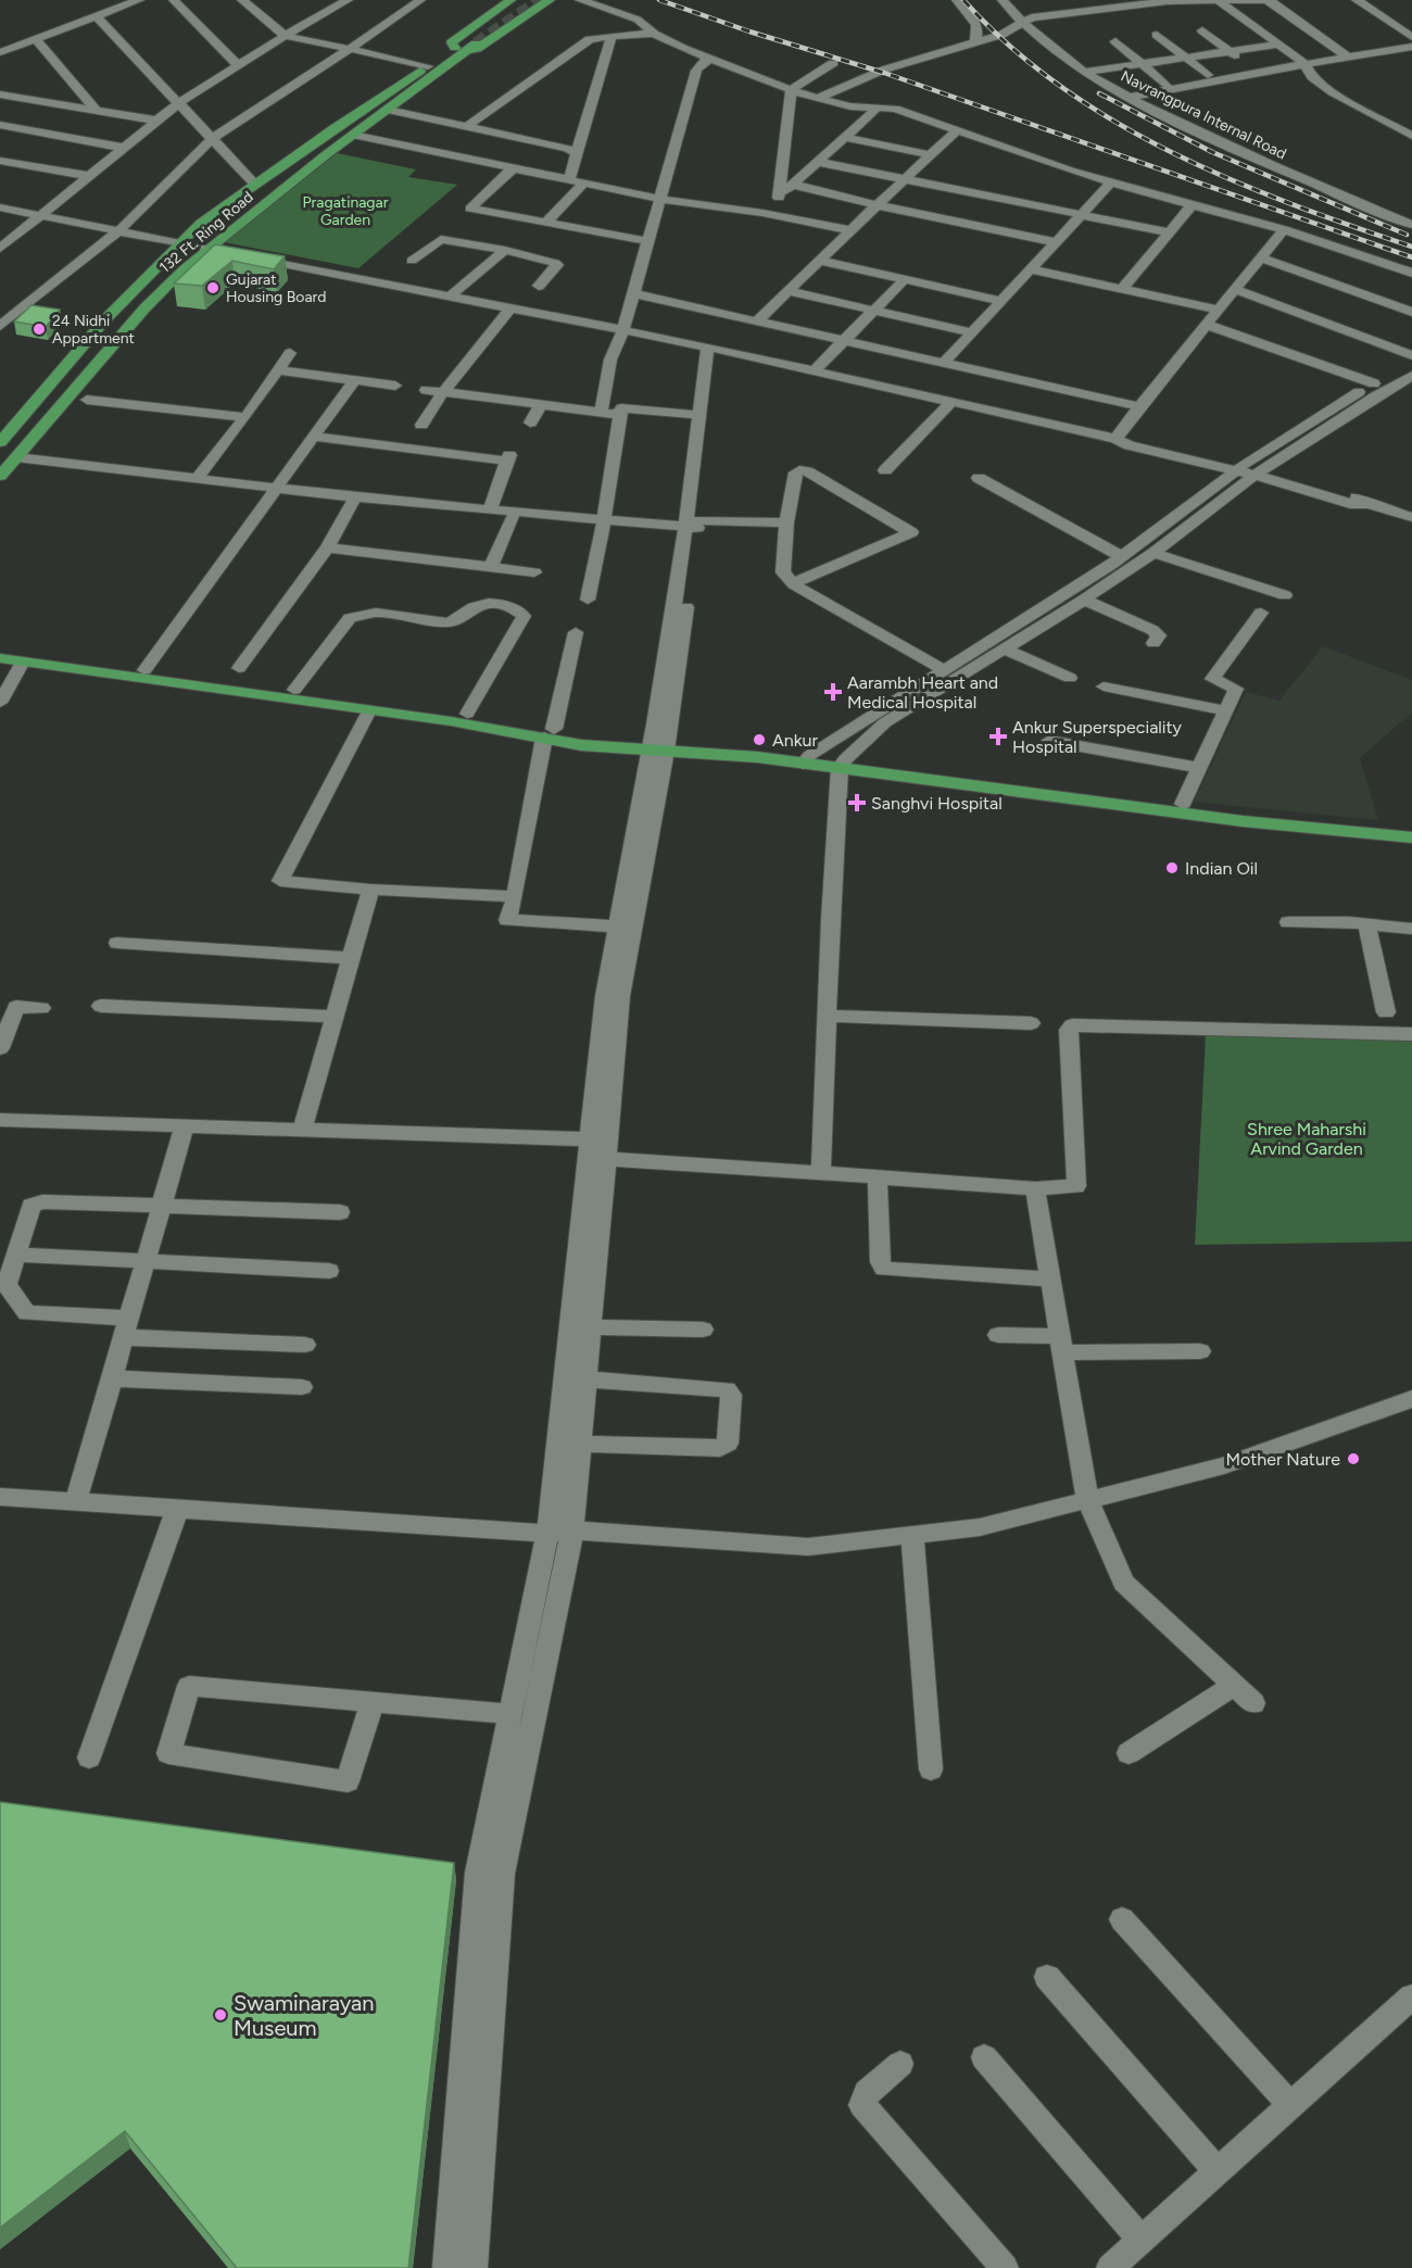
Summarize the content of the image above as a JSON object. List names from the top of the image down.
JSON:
{
  "streets": {
    "main road": ["132 Ft. Ring Road"],
    "street": ["Navrangpura Internal Road"]
  },
  "parks": ["Pragatinagar Garden", "Shree Maharshi Arvind Garden"],
  "places": {
    "other": [
      "Gujarat Housing Board",
      "24 Nidhi Appartment",
      "Ankur",
      "Indian Oil",
      "Mother Nature",
      "Swaminarayan Museum"
    ],
    "health": ["Aarambh Heart and Medical Hospital", "Ankur Superspeciality Hospital", "Sanghvi Hospital"]
  }
}
